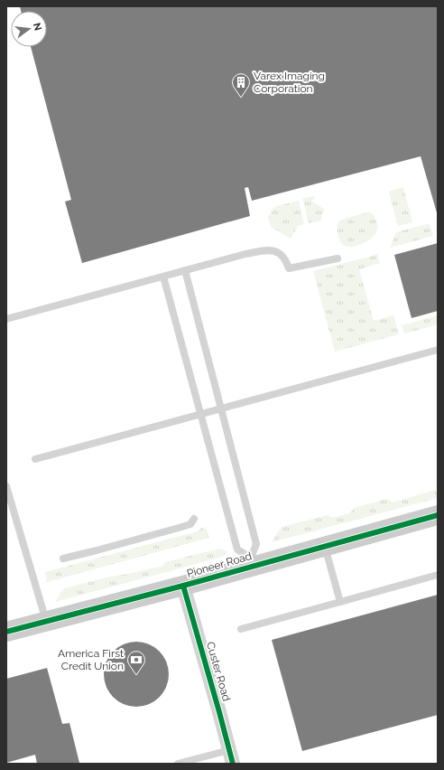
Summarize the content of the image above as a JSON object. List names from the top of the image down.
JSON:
{
  "streets": {
    "main road": ["Pioneer Road"],
    "street": ["Custer Road"]
  },
  "crossings": [
    ["Pioneer Road", "Custer Road"]
  ],
  "places": {
    "building": ["Varex Imaging Corporation"],
    "bank": ["America First Credit Union"]
  },
  "north": "right"
}
